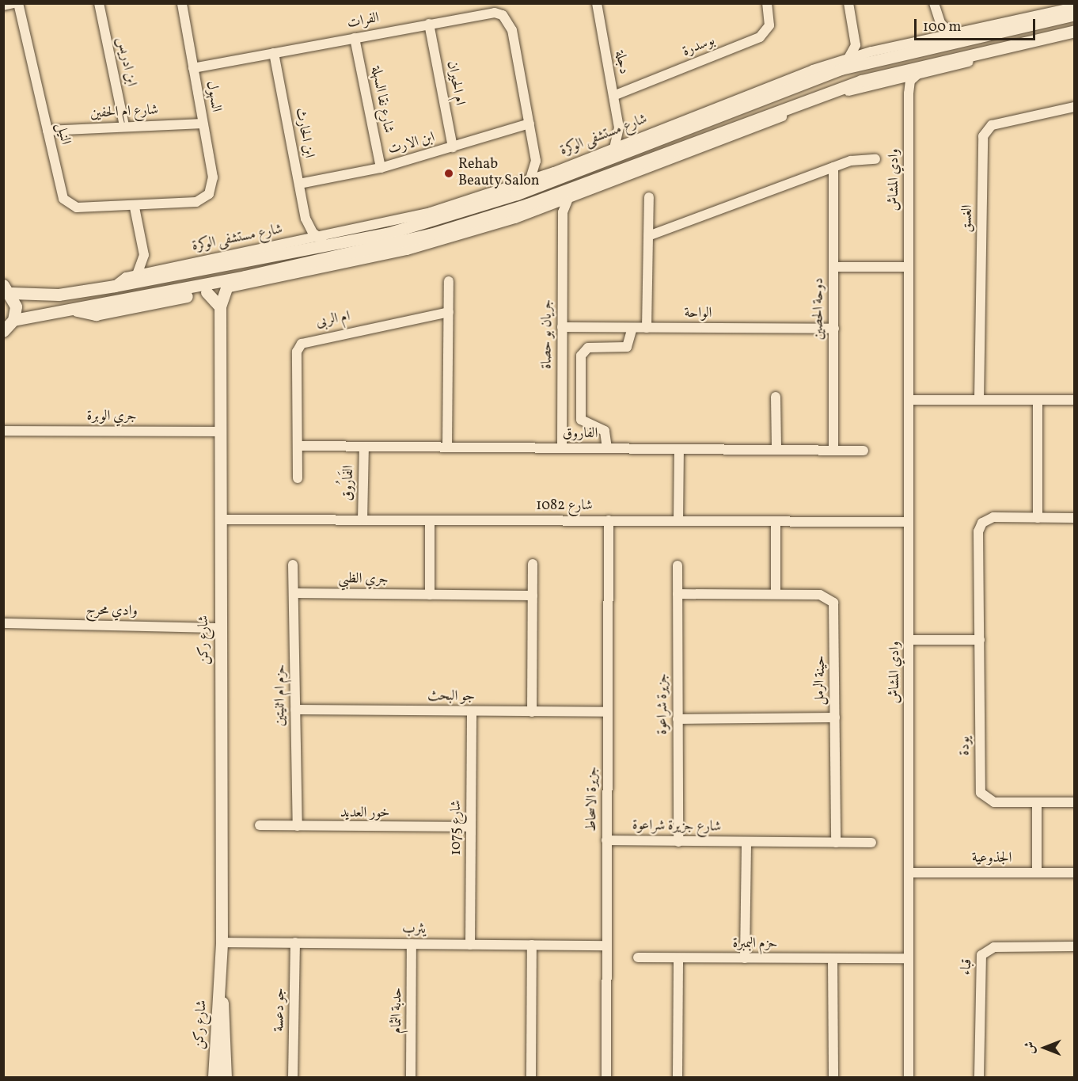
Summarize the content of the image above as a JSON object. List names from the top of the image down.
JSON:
{
  "streets": {
    "street": [
      "الفرات",
      "بوسدرة",
      "ابن ادريس",
      "دجلة",
      "ام الحيران",
      "السهول",
      "شارع نقا السهلة",
      "شارع ام الحفين",
      "ابن الحارث",
      "النيل",
      "شارع مستشفى الوكرة",
      "ابن الارت",
      "وادي المشاش",
      "الغسق",
      "دوحة الحصين",
      "الواحة",
      "ام الربى",
      "جريان بو حصاة",
      "جري الوبرة",
      "الفاروق",
      "الفَارُوق",
      "شارع 1082",
      "جري الظبي",
      "وادي محرج",
      "شارع ركن",
      "حينة الرمل",
      "حزم ام اثنيتين",
      "جو البحث",
      "جزيرة شراعوة",
      "يودة",
      "جزيرة الاسحاط",
      "خور العديد",
      "شارع جزيرة شراعوة",
      "شارع 1075",
      "الجذوعية",
      "يثرب",
      "حزم البمبرة",
      "قباء",
      "جو دعسة",
      "حدبة الثمام"
    ]
  },
  "crossings": [
    ["الفرات", "ام الحيران"],
    ["الفرات", "السهول"],
    ["الفرات", "شارع نقا السهلة"],
    ["الفرات", "ابن الحارث"],
    ["الفرات", "شارع مستشفى الوكرة"],
    ["الفرات", "ابن الارت"],
    ["بوسدرة", "دجلة"],
    ["ابن ادريس", "شارع ام الحفين"],
    ["دجلة", "شارع مستشفى الوكرة"],
    ["ام الحيران", "ابن الارت"],
    ["السهول", "شارع ام الحفين"],
    ["السهول", "النيل"],
    ["شارع نقا السهلة", "ابن الارت"],
    ["شارع ام الحفين", "النيل"],
    ["ابن الحارث", "شارع مستشفى الوكرة"],
    ["ابن الحارث", "ابن الارت"],
    ["وادي المشاش", "شارع 1082"],
    ["وادي المشاش", "الجذوعية"],
    ["وادي المشاش", "حزم البمبرة"],
    ["دوحة الحصين", "الواحة"],
    ["دوحة الحصين", "الفاروق"],
    ["الواحة", "جريان بو حصاة"],
    ["ام الربى", "الفاروق"],
    ["جريان بو حصاة", "الفاروق"],
    ["جري الوبرة", "شارع ركن"],
    ["الفاروق", "الفَارُوق"],
    ["الفَارُوق", "شارع 1082"],
    ["شارع 1082", "شارع ركن"],
    ["شارع 1082", "جزيرة الاسحاط"],
    ["جري الظبي", "حزم ام اثنيتين"],
    ["وادي محرج", "شارع ركن"],
    ["شارع ركن", "يثرب"],
    ["حينة الرمل", "جزيرة شراعوة"],
    ["حزم ام اثنيتين", "جو البحث"],
    ["حزم ام اثنيتين", "خور العديد"],
    ["جو البحث", "جزيرة الاسحاط"],
    ["جو البحث", "شارع 1075"],
    ["جزيرة شراعوة", "شارع جزيرة شراعوة"],
    ["جزيرة الاسحاط", "شارع جزيرة شراعوة"],
    ["جزيرة الاسحاط", "يثرب"],
    ["خور العديد", "شارع 1075"],
    ["شارع 1075", "يثرب"],
    ["يثرب", "جو دعسة"],
    ["يثرب", "حدبة الثمام"]
  ],
  "places": ["Rehab Beauty Salon"],
  "scale_bar": "100 m",
  "north": "left"
}
